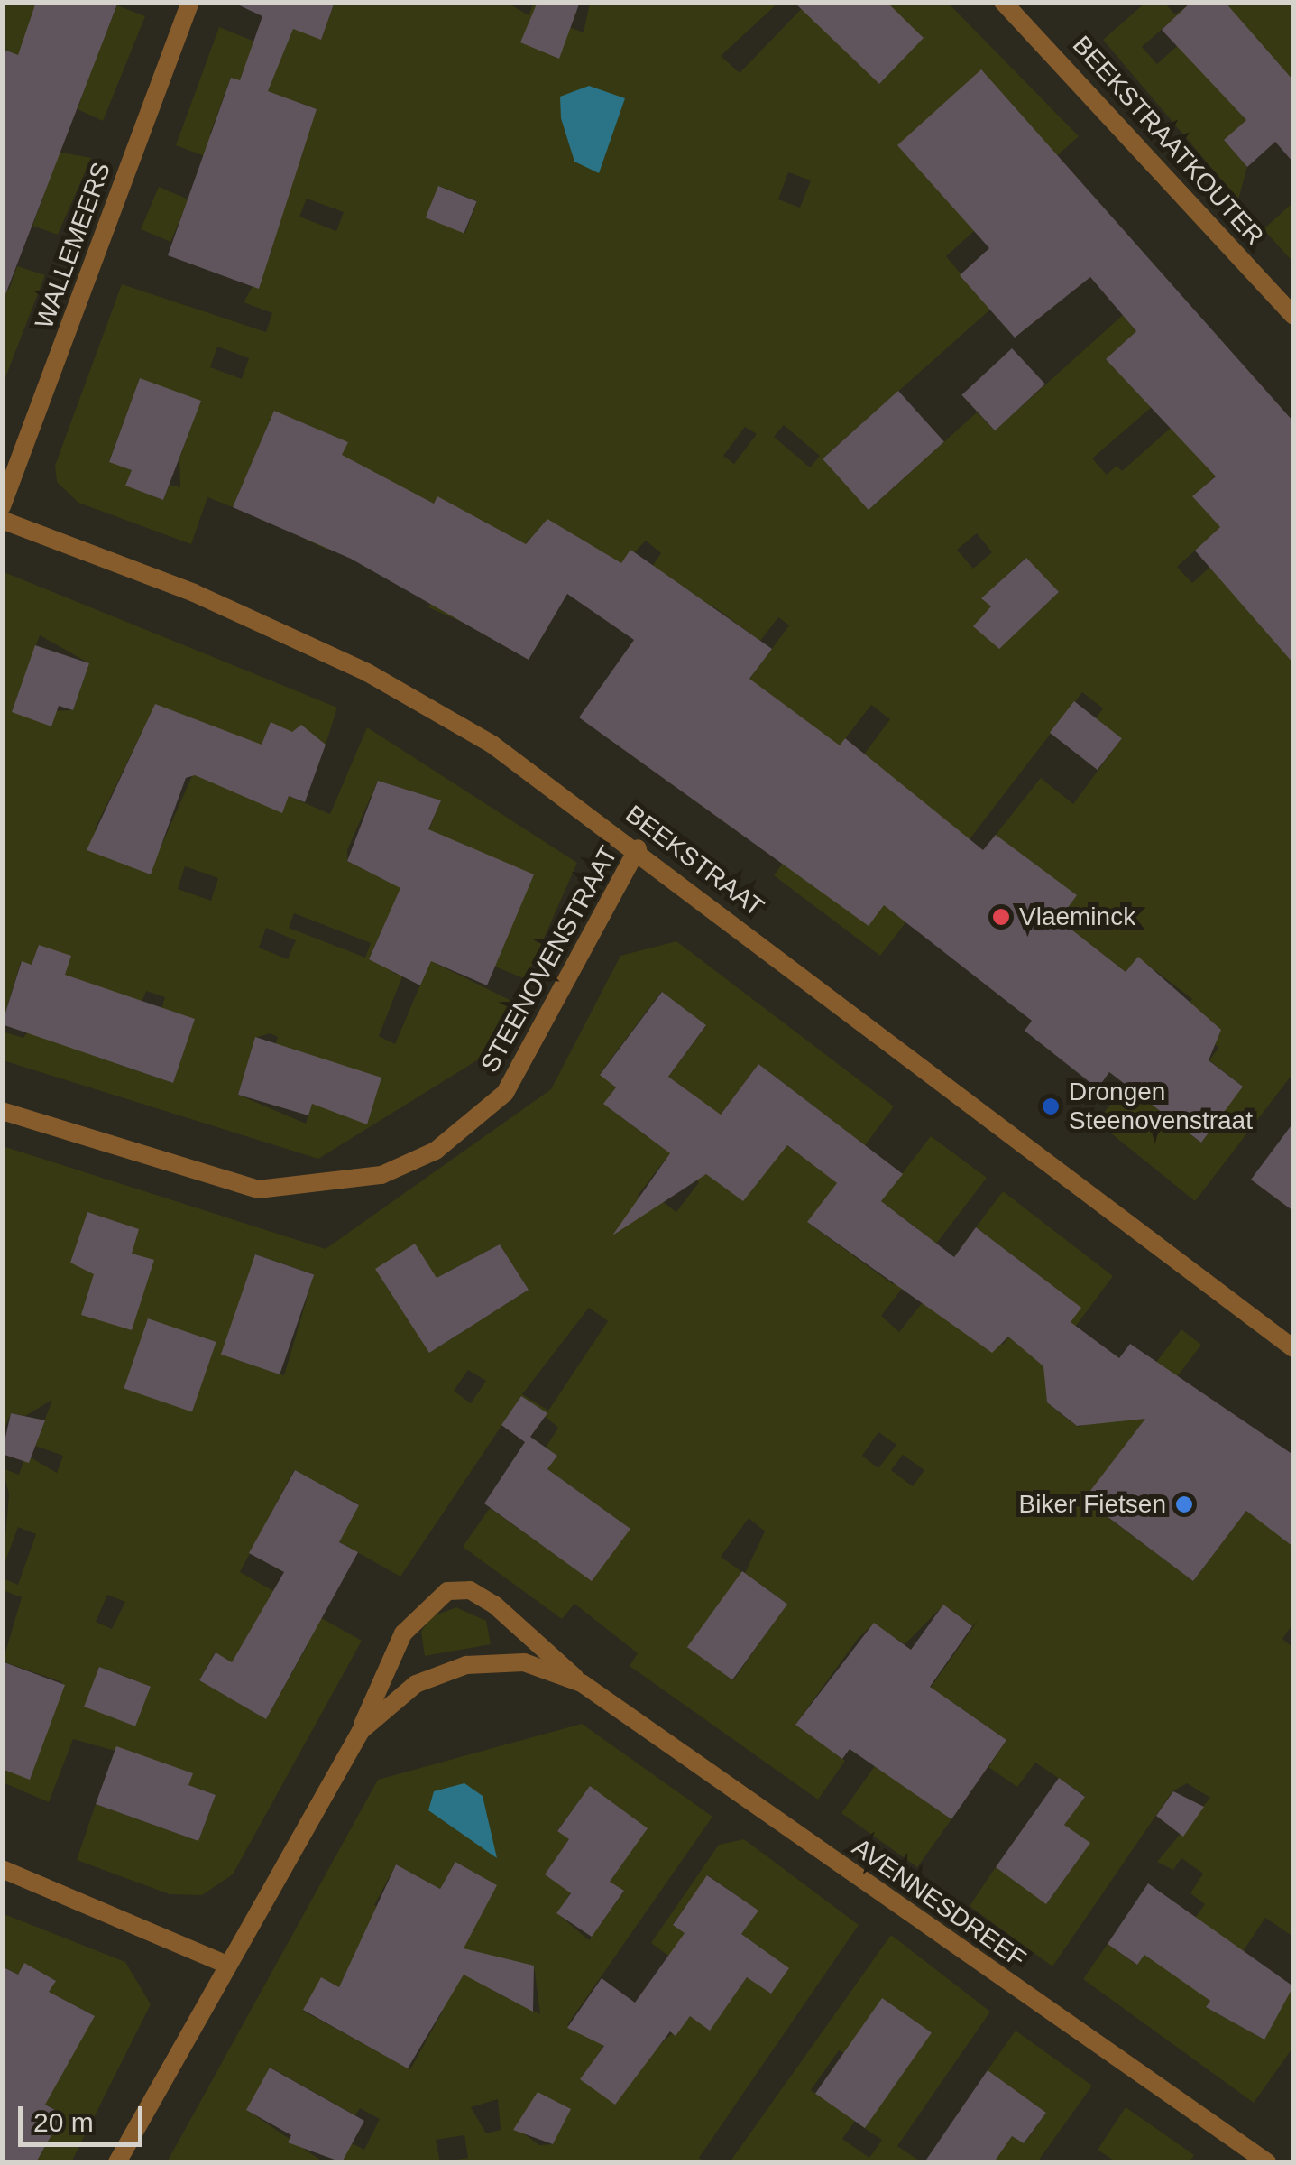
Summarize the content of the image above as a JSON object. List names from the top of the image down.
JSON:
{
  "streets": {
    "street": [
      "BEEKSTRAATKOUTER",
      "WALLEMEERS",
      "BEEKSTRAAT",
      "STEENOVENSTRAAT",
      "AVENNESDREEF"
    ]
  },
  "crossings": [
    ["BEEKSTRAAT", "STEENOVENSTRAAT"]
  ],
  "places": ["Vlaeminck", "Drongen Steenovenstraat", "Biker Fietsen"],
  "scale_bar": "20 m"
}
